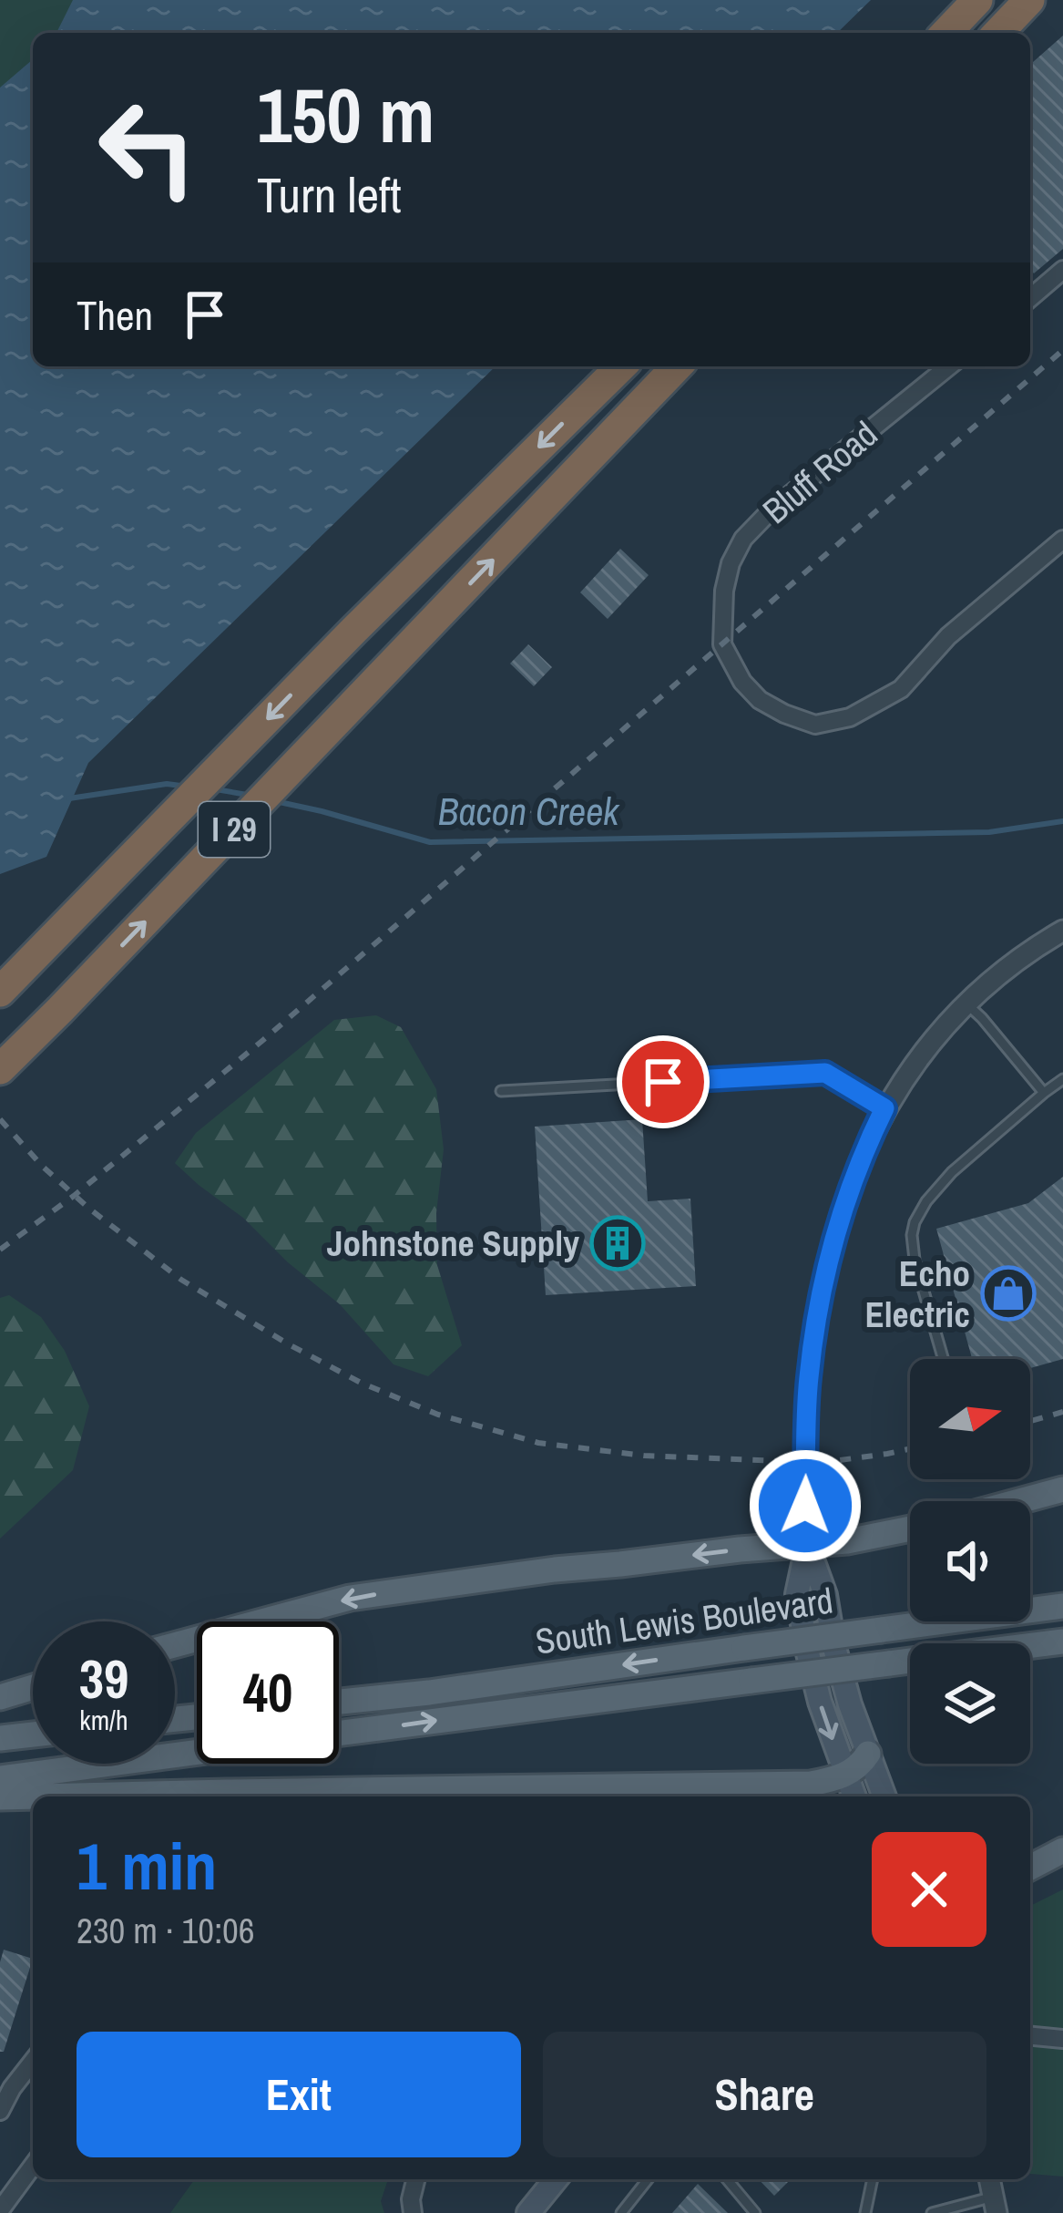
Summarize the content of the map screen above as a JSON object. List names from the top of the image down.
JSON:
{
  "streets": {
    "highway": ["I 29"],
    "main road": ["South Lewis Boulevard"],
    "street": ["Bluff Road"]
  },
  "water": ["Bacon Creek"],
  "places": {
    "building": ["Johnstone Supply"],
    "shop": ["Echo Electric"]
  },
  "north": "right",
  "page": {
    "turn": ["150 m", "Turn left"],
    "then": "Then",
    "speed": "39 km/h",
    "limit": "40",
    "heading": ["1 min", "230 m · 10:06"],
    "buttons": ["Exit", "Share"]
  }
}
